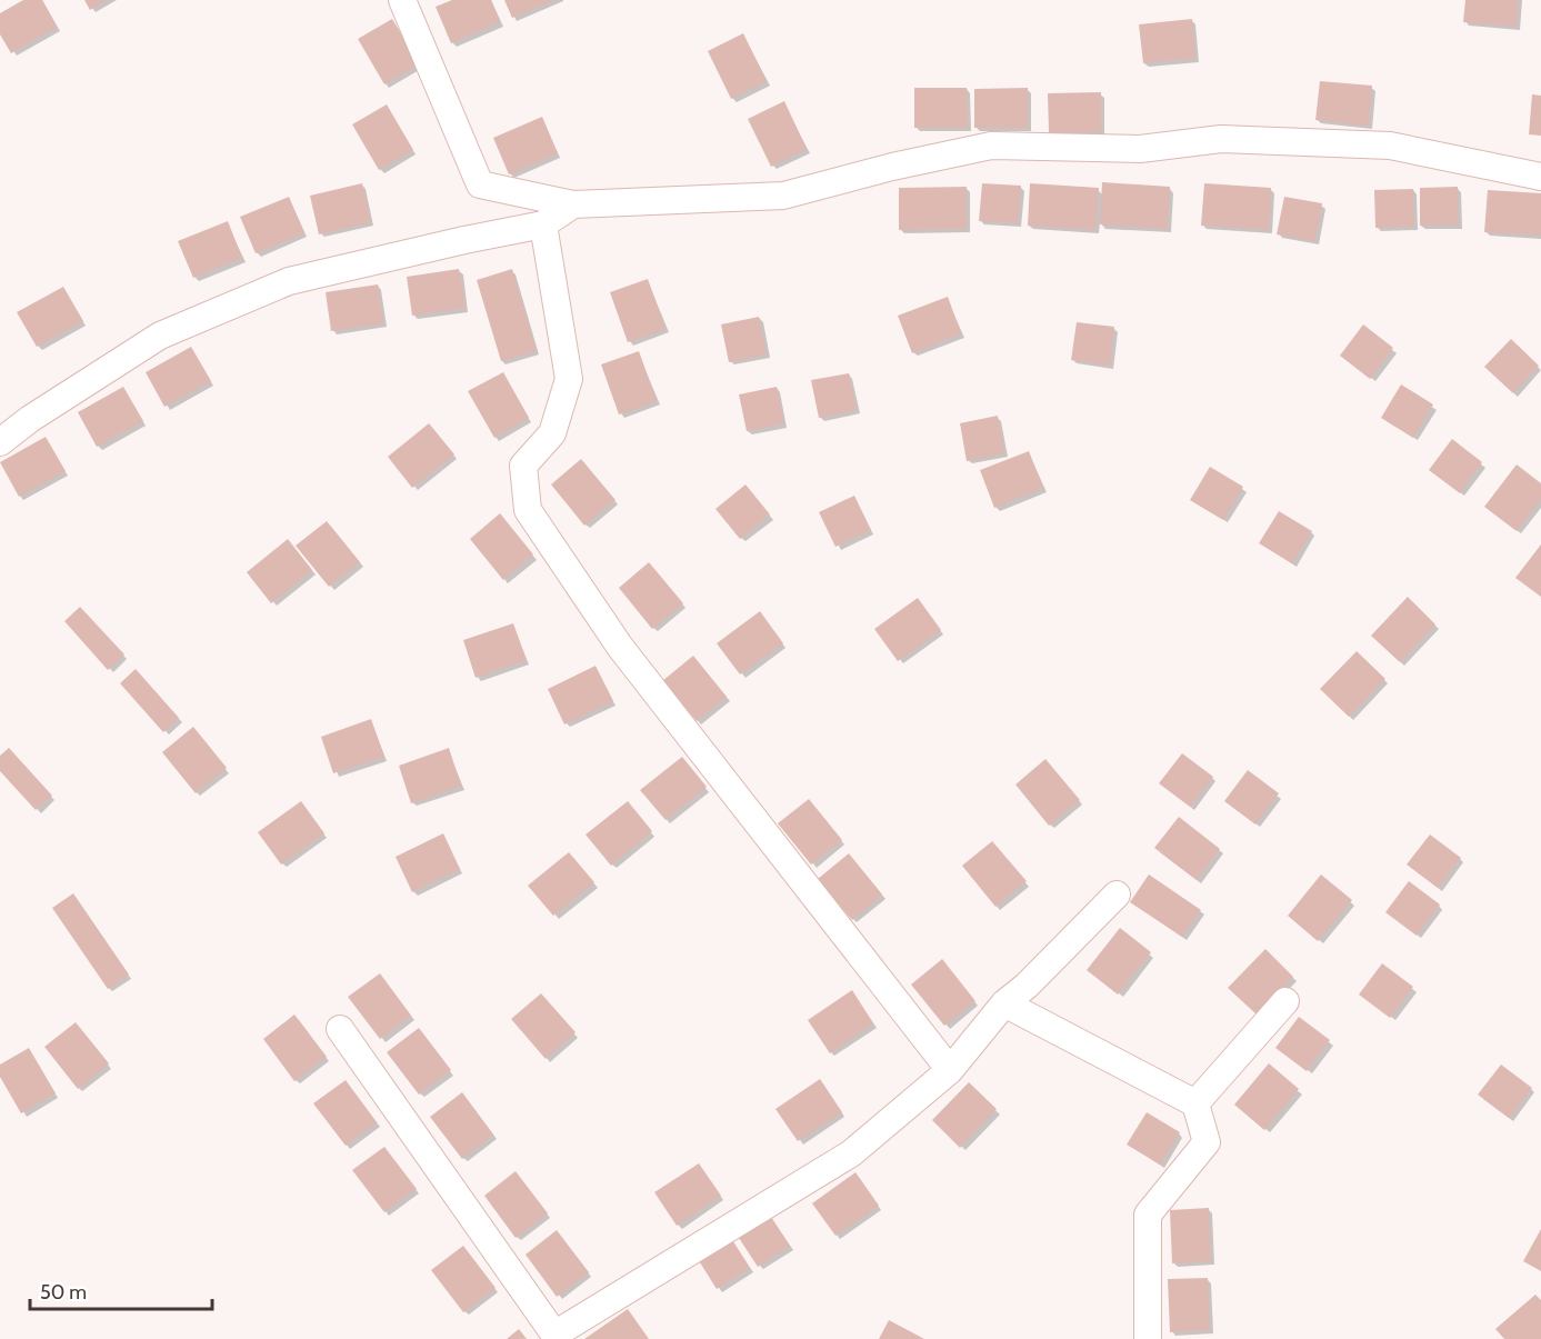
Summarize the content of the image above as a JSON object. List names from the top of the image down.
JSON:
{
  "scale_bar": "50 m"
}
